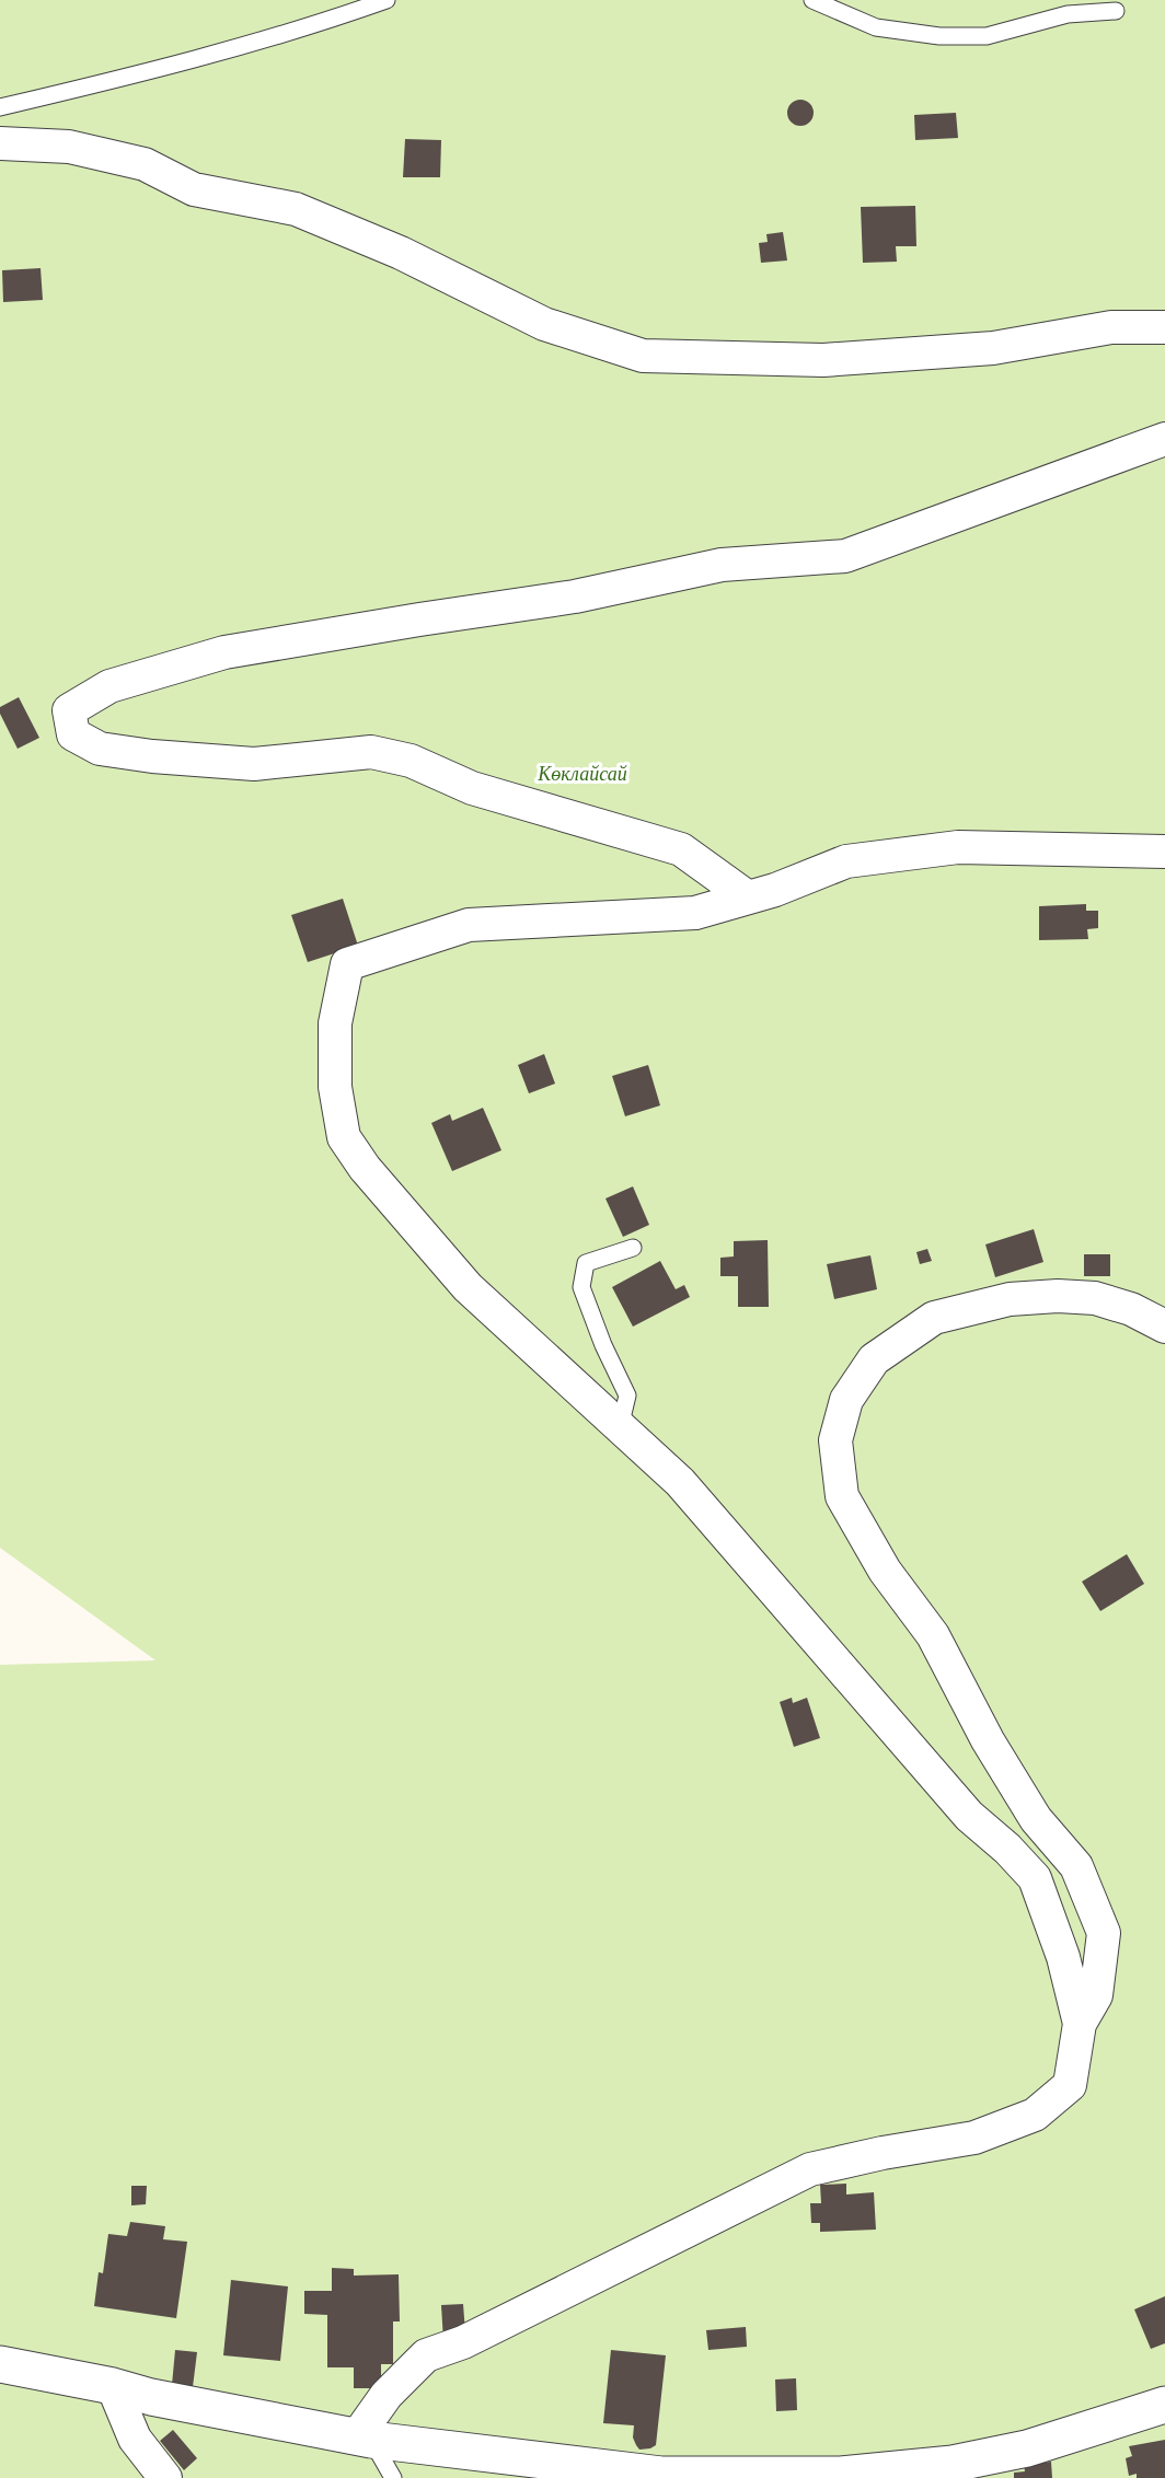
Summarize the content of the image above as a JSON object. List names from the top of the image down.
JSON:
{
  "parks": ["Көклайсай"]
}
